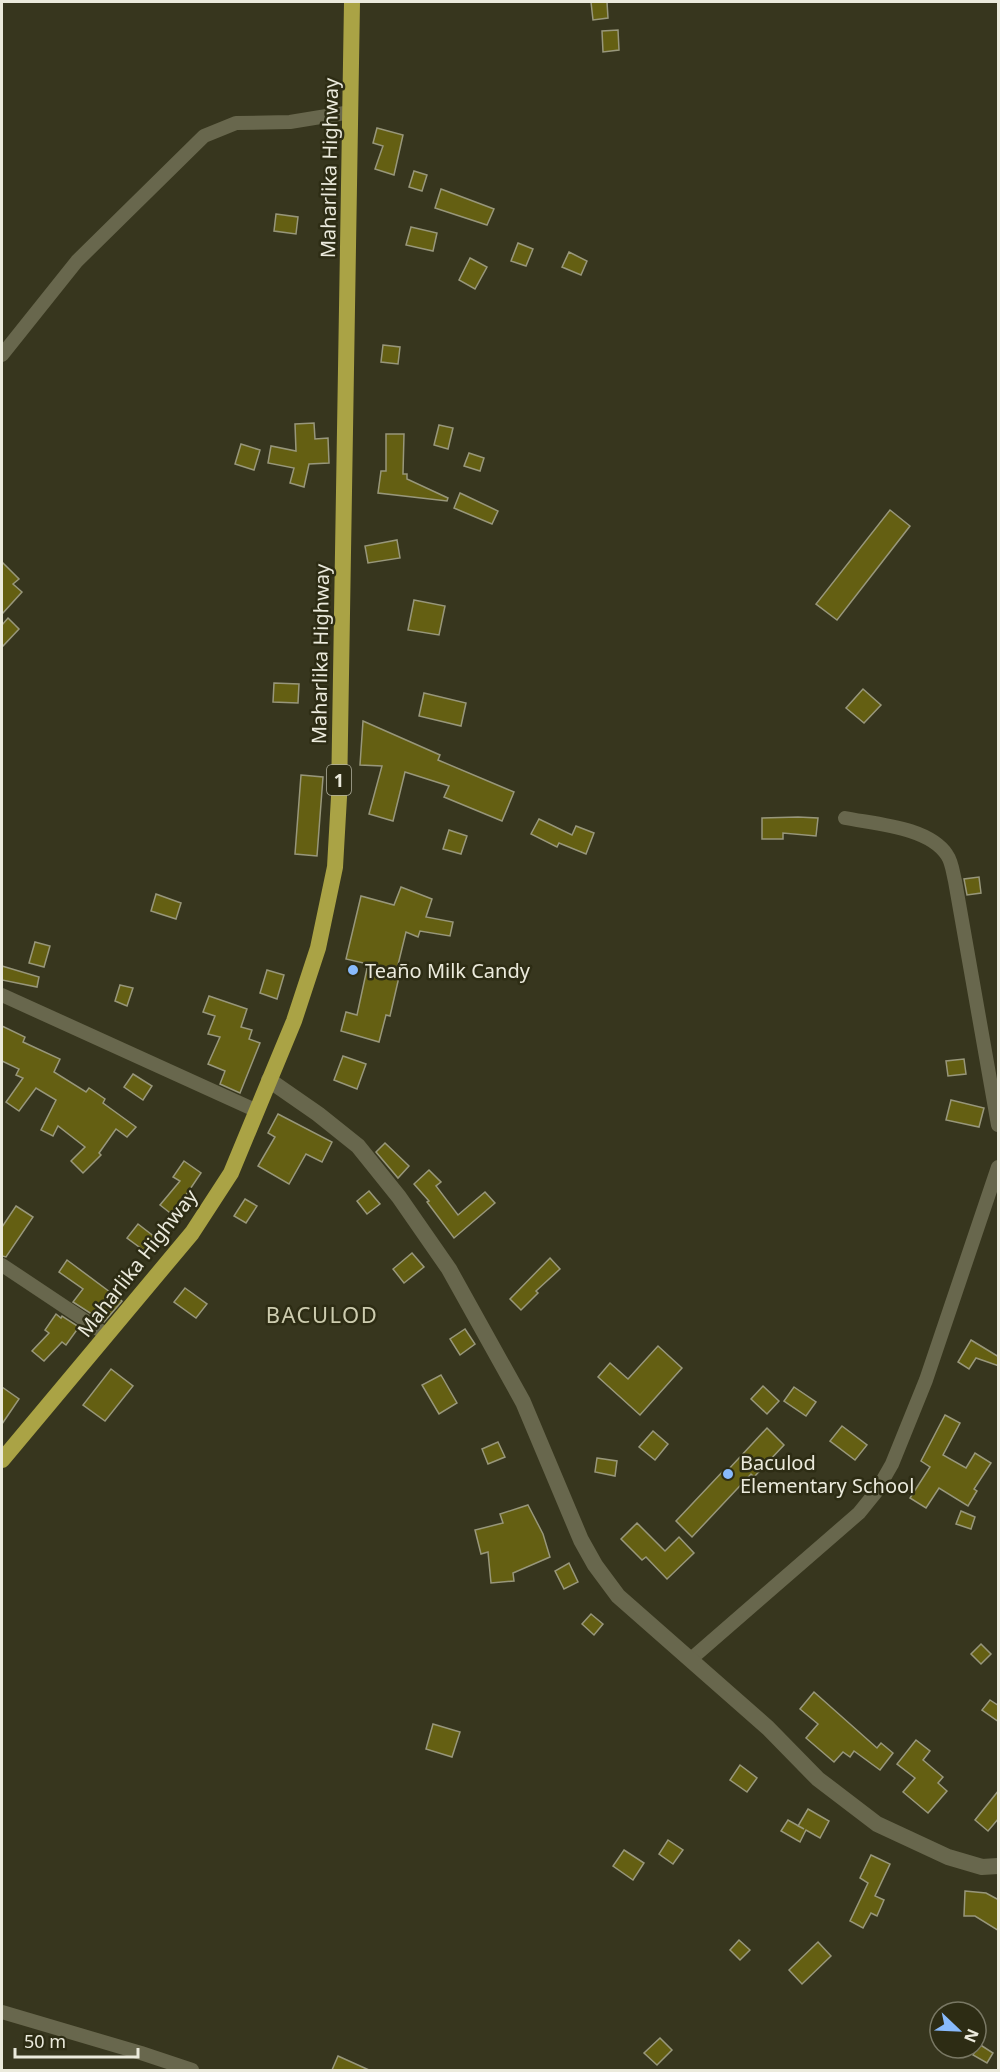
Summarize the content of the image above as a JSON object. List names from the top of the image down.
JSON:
{
  "streets": {
    "highway": ["Maharlika Highway", "1"]
  },
  "districts": ["BACULOD"],
  "places": ["Teaño Milk Candy", "Baculod Elementary School"],
  "scale_bar": "50 m",
  "north": "bottom right"
}
